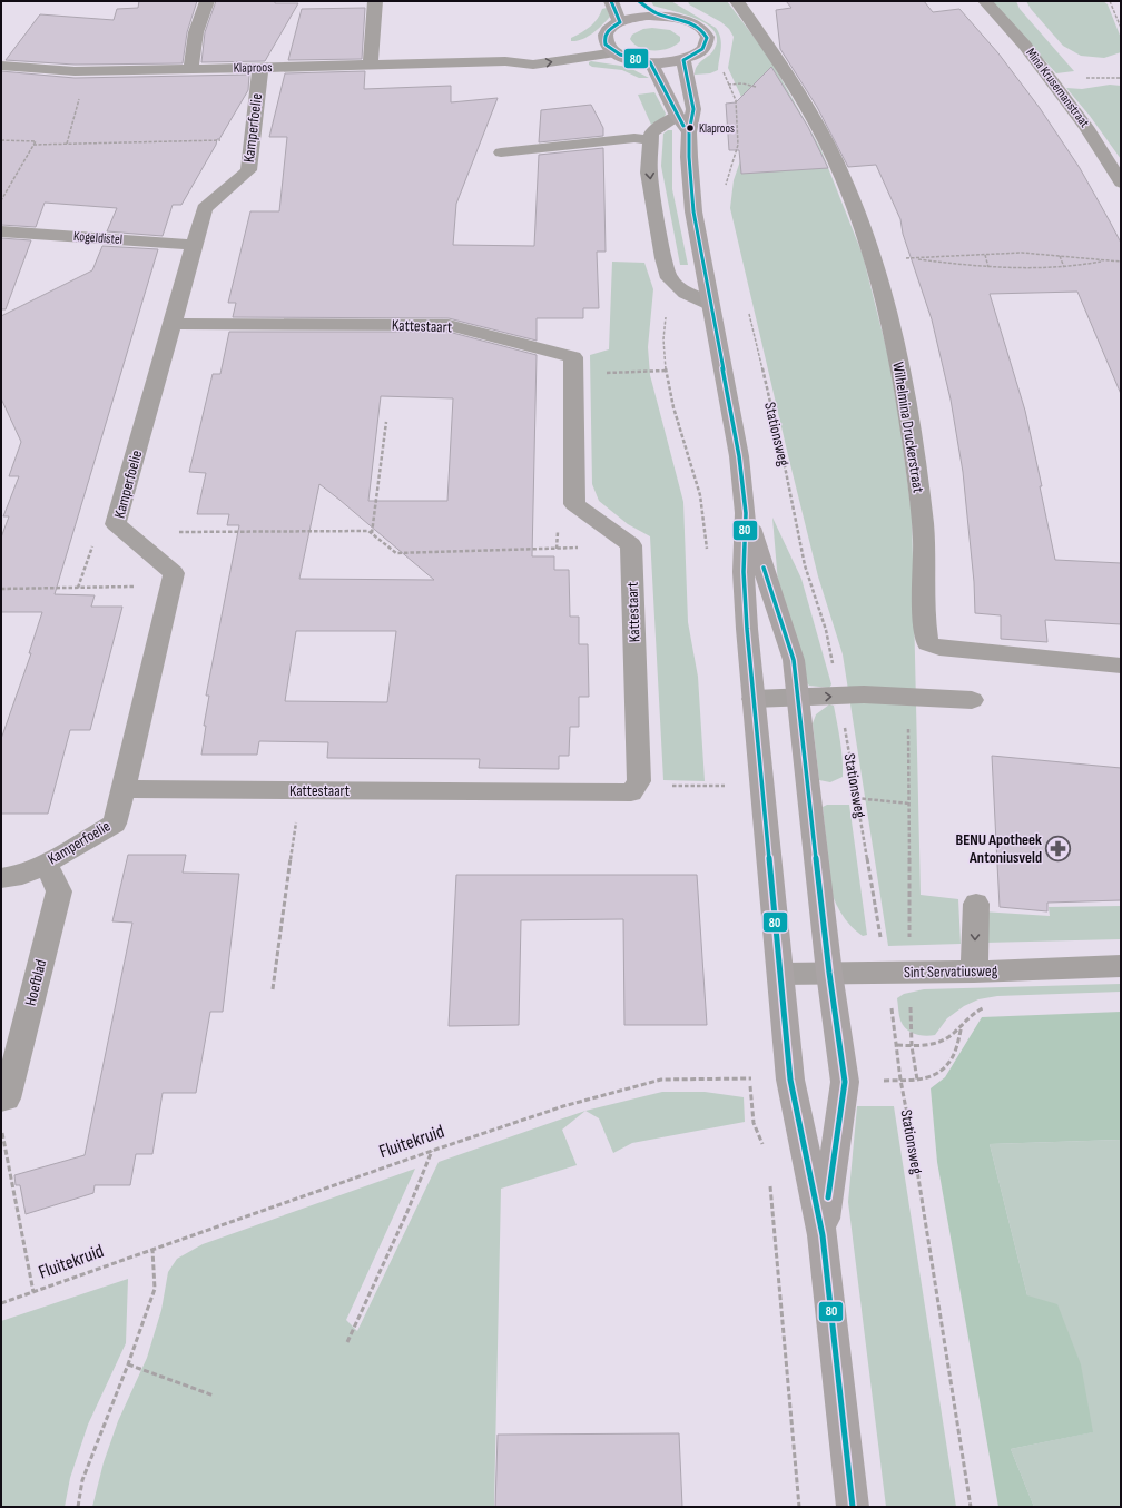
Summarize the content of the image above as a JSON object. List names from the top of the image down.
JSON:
{
  "streets": {
    "street": [
      "Klaproos",
      "Mina Krusemanstraat",
      "Kamperfoelie",
      "Kogeldistel",
      "Kattestaart",
      "Wilhelmina Druckerstraat",
      "Sint Servatiusweg",
      "Hoefblad"
    ],
    "path": ["Stationsweg", "Fluitekruid"]
  },
  "crossings": [
    ["Klaproos", "Kamperfoelie"],
    ["Kamperfoelie", "Kogeldistel"],
    ["Kamperfoelie", "Kattestaart"],
    ["Kamperfoelie", "Hoefblad"],
    ["Stationsweg", "Sint Servatiusweg"]
  ],
  "places": {
    "other": ["Klaproos"],
    "pharmacy": ["BENU Apotheek Antoniusveld"]
  },
  "lines": ["transit line 80"]
}
